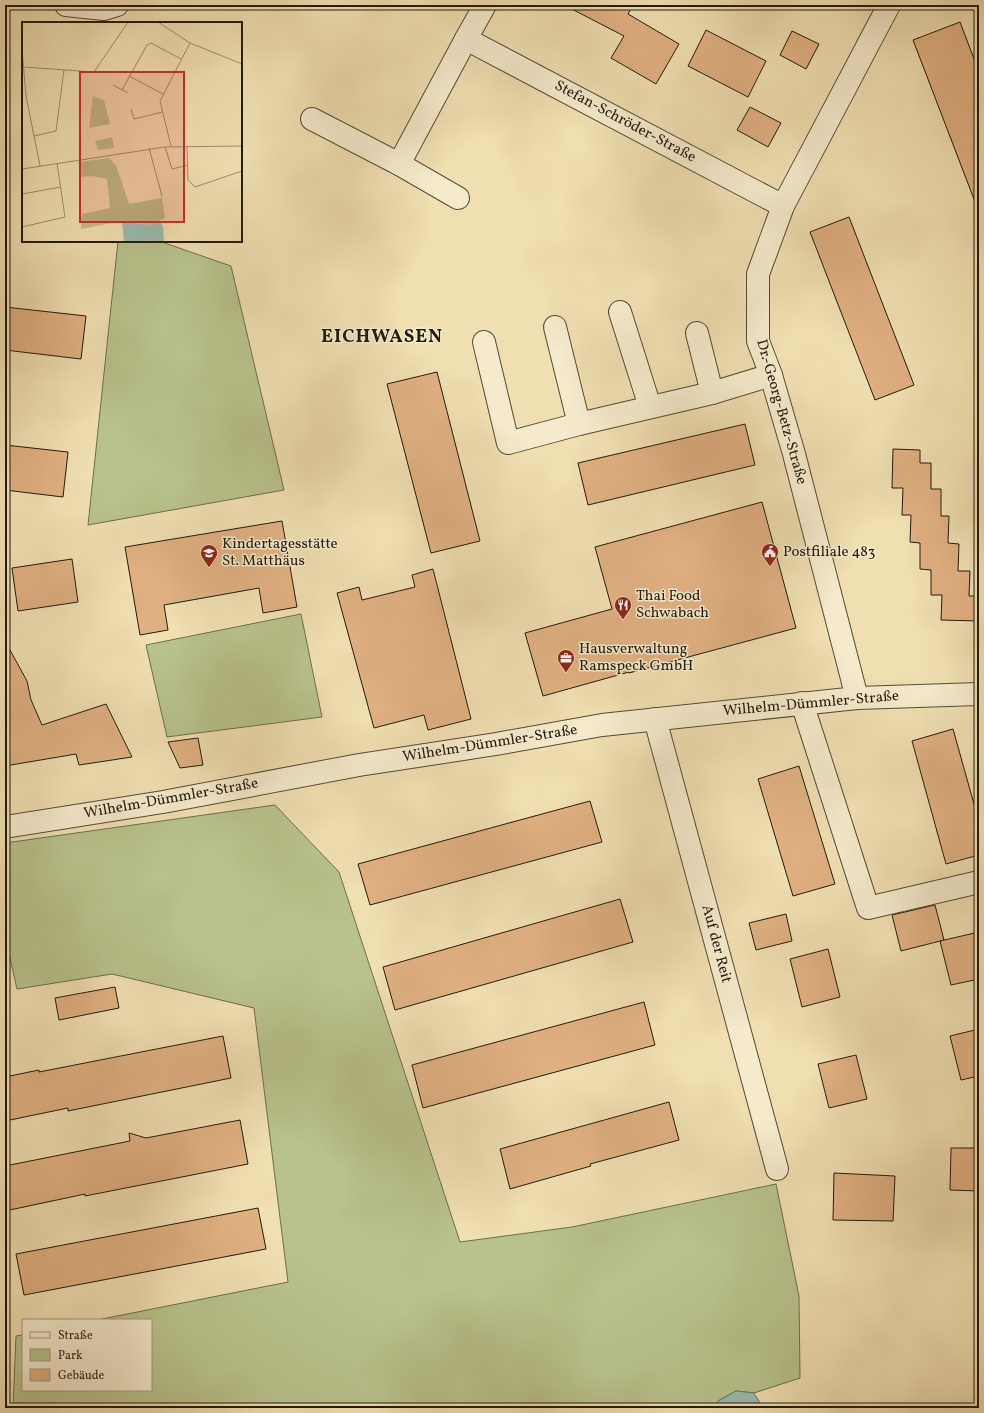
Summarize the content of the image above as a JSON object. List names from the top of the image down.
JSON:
{
  "streets": {
    "street": [
      "Stefan-Schröder-Straße",
      "Dr.-Georg-Betz-Straße",
      "Wilhelm-Dümmler-Straße",
      "Auf der Reit"
    ]
  },
  "crossings": [
    ["Stefan-Schröder-Straße", "Dr.-Georg-Betz-Straße"],
    ["Dr.-Georg-Betz-Straße", "Wilhelm-Dümmler-Straße"],
    ["Wilhelm-Dümmler-Straße", "Auf der Reit"]
  ],
  "districts": ["EICHWASEN"],
  "places": {
    "public building": ["Postfiliale 483"],
    "school or university": ["Kindertagesstätte St. Matthäus"],
    "restaurant": ["Thai Food Schwabach"],
    "office": ["Hausverwaltung Ramspeck GmbH"]
  },
  "legend": ["Straße", "Park", "Gebäude"]
}
